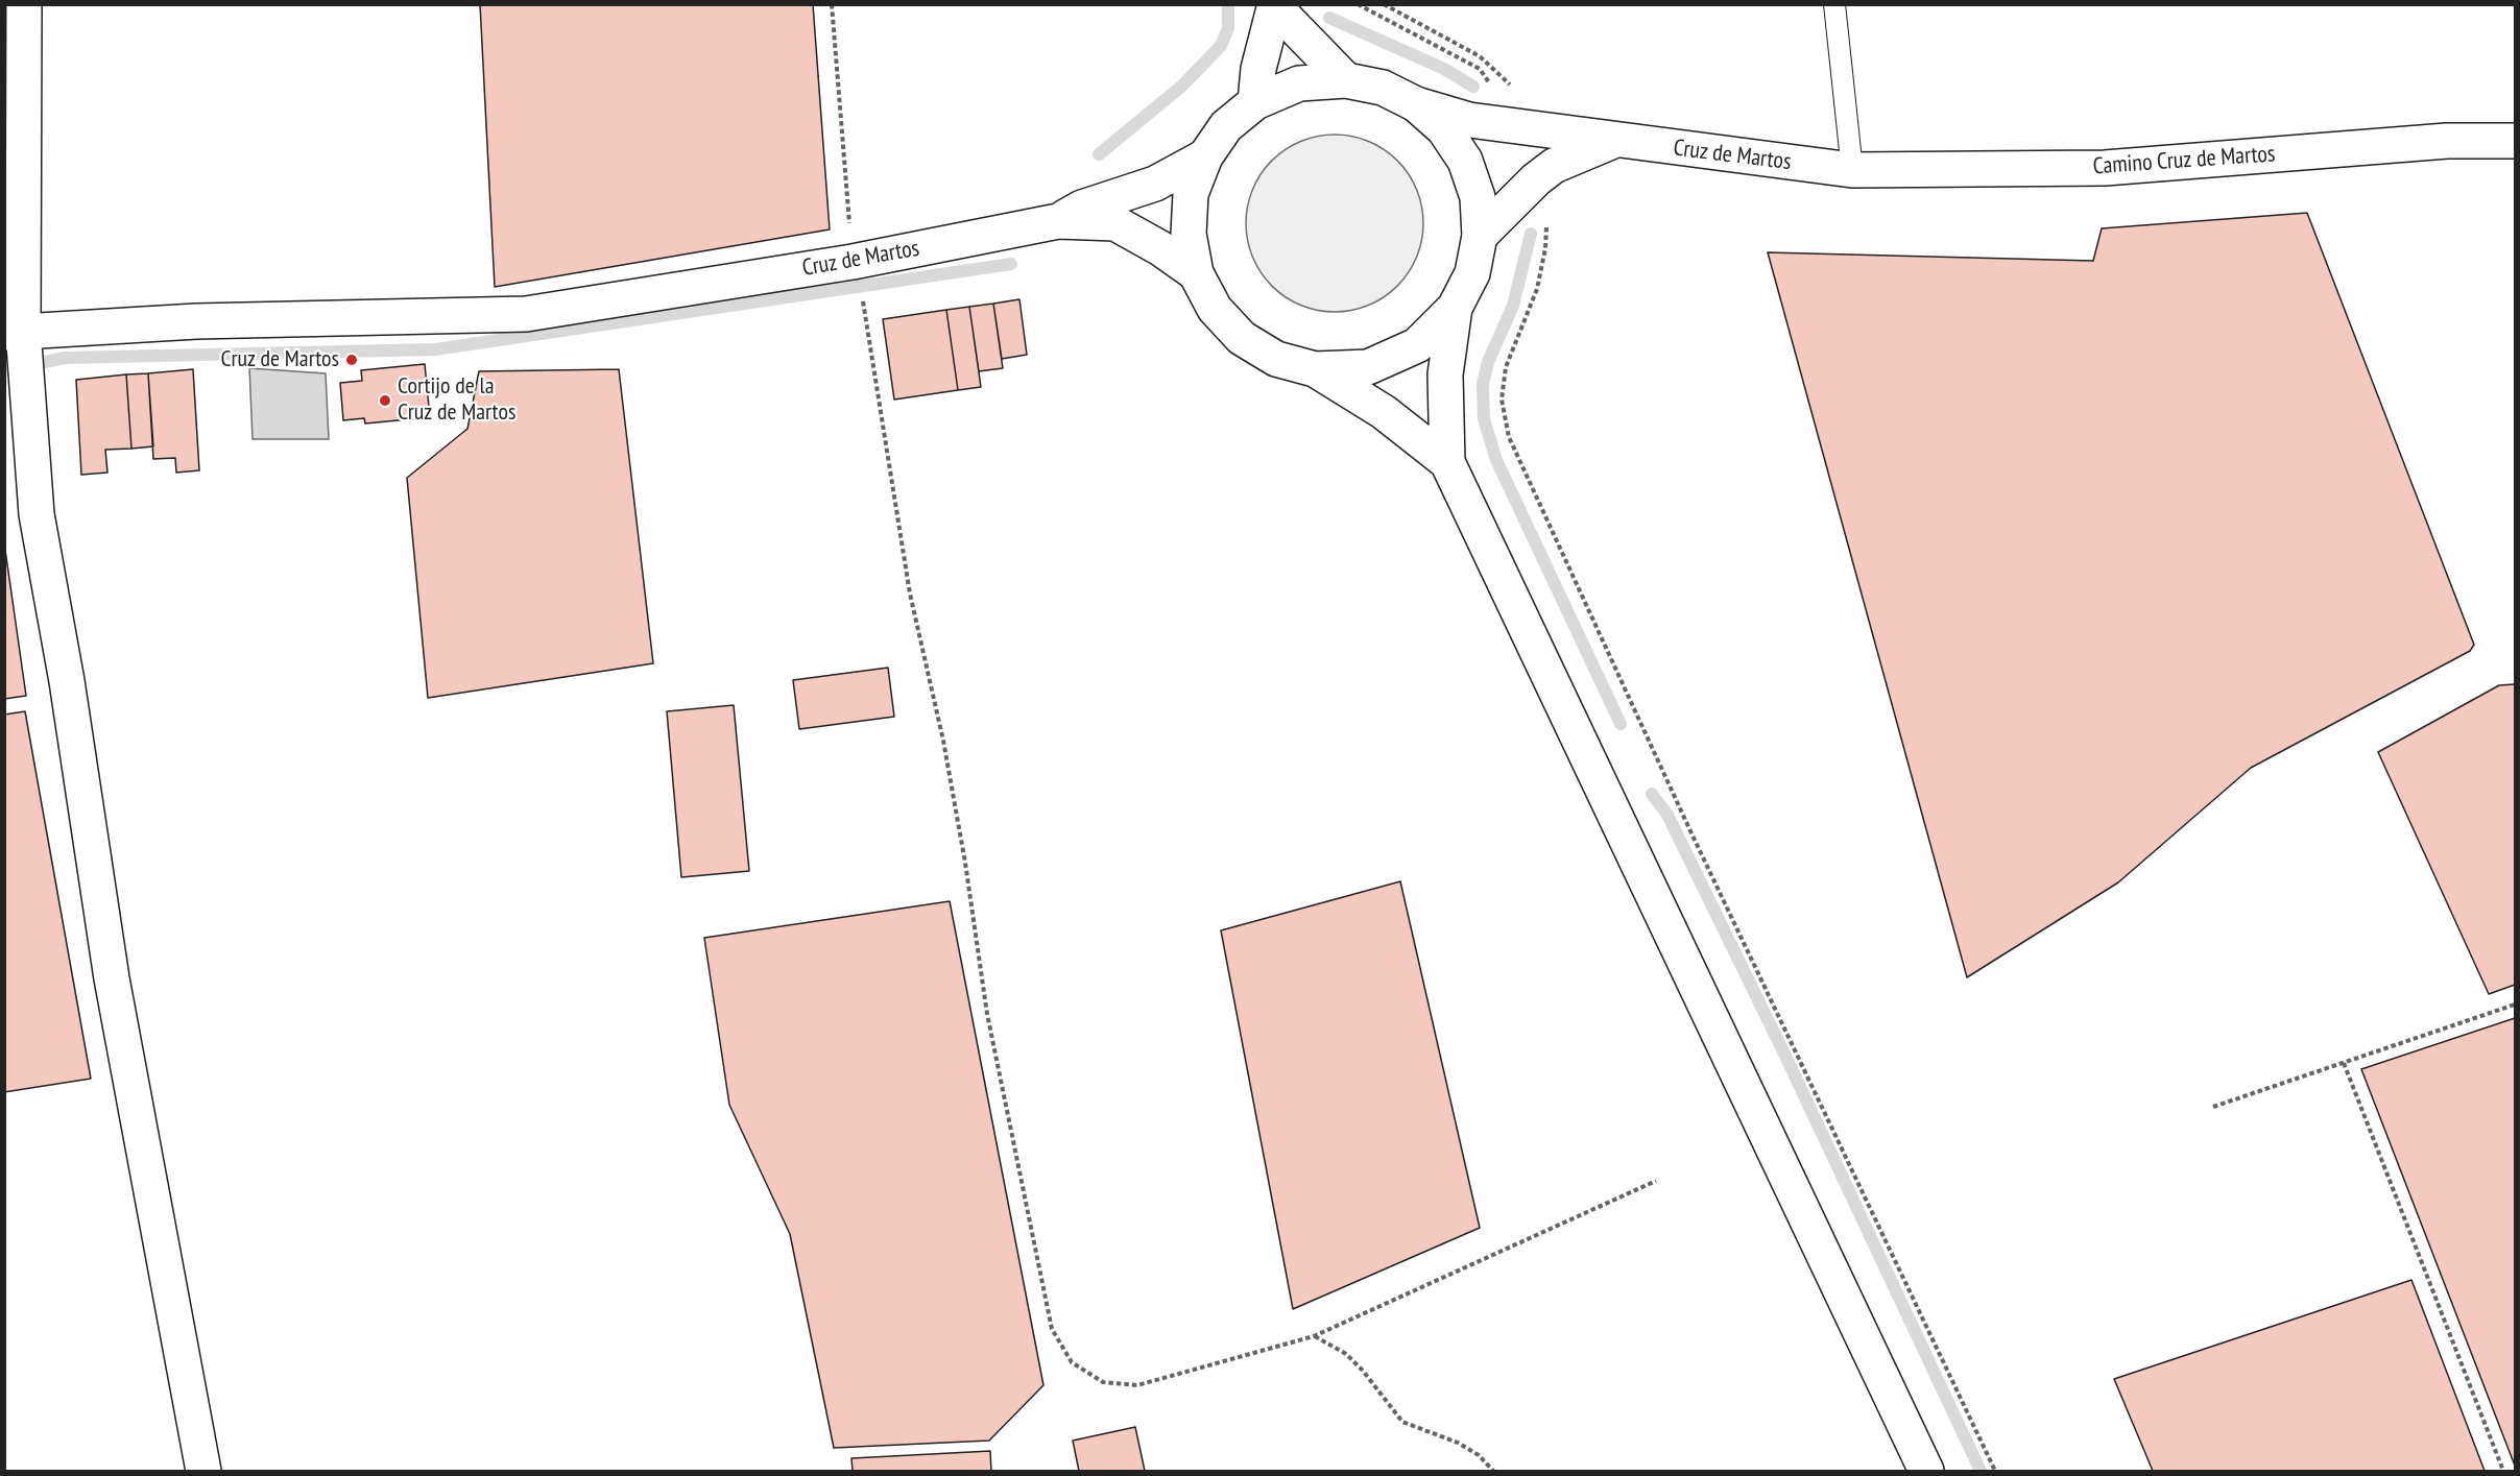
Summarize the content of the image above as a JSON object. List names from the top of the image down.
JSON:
{
  "streets": {
    "street": ["Cruz de Martos", "Camino Cruz de Martos"]
  },
  "crossings": [
    ["Cruz de Martos", "Camino Cruz de Martos"]
  ],
  "places": ["Cruz de Martos", "Cortijo de la Cruz de Martos"]
}
